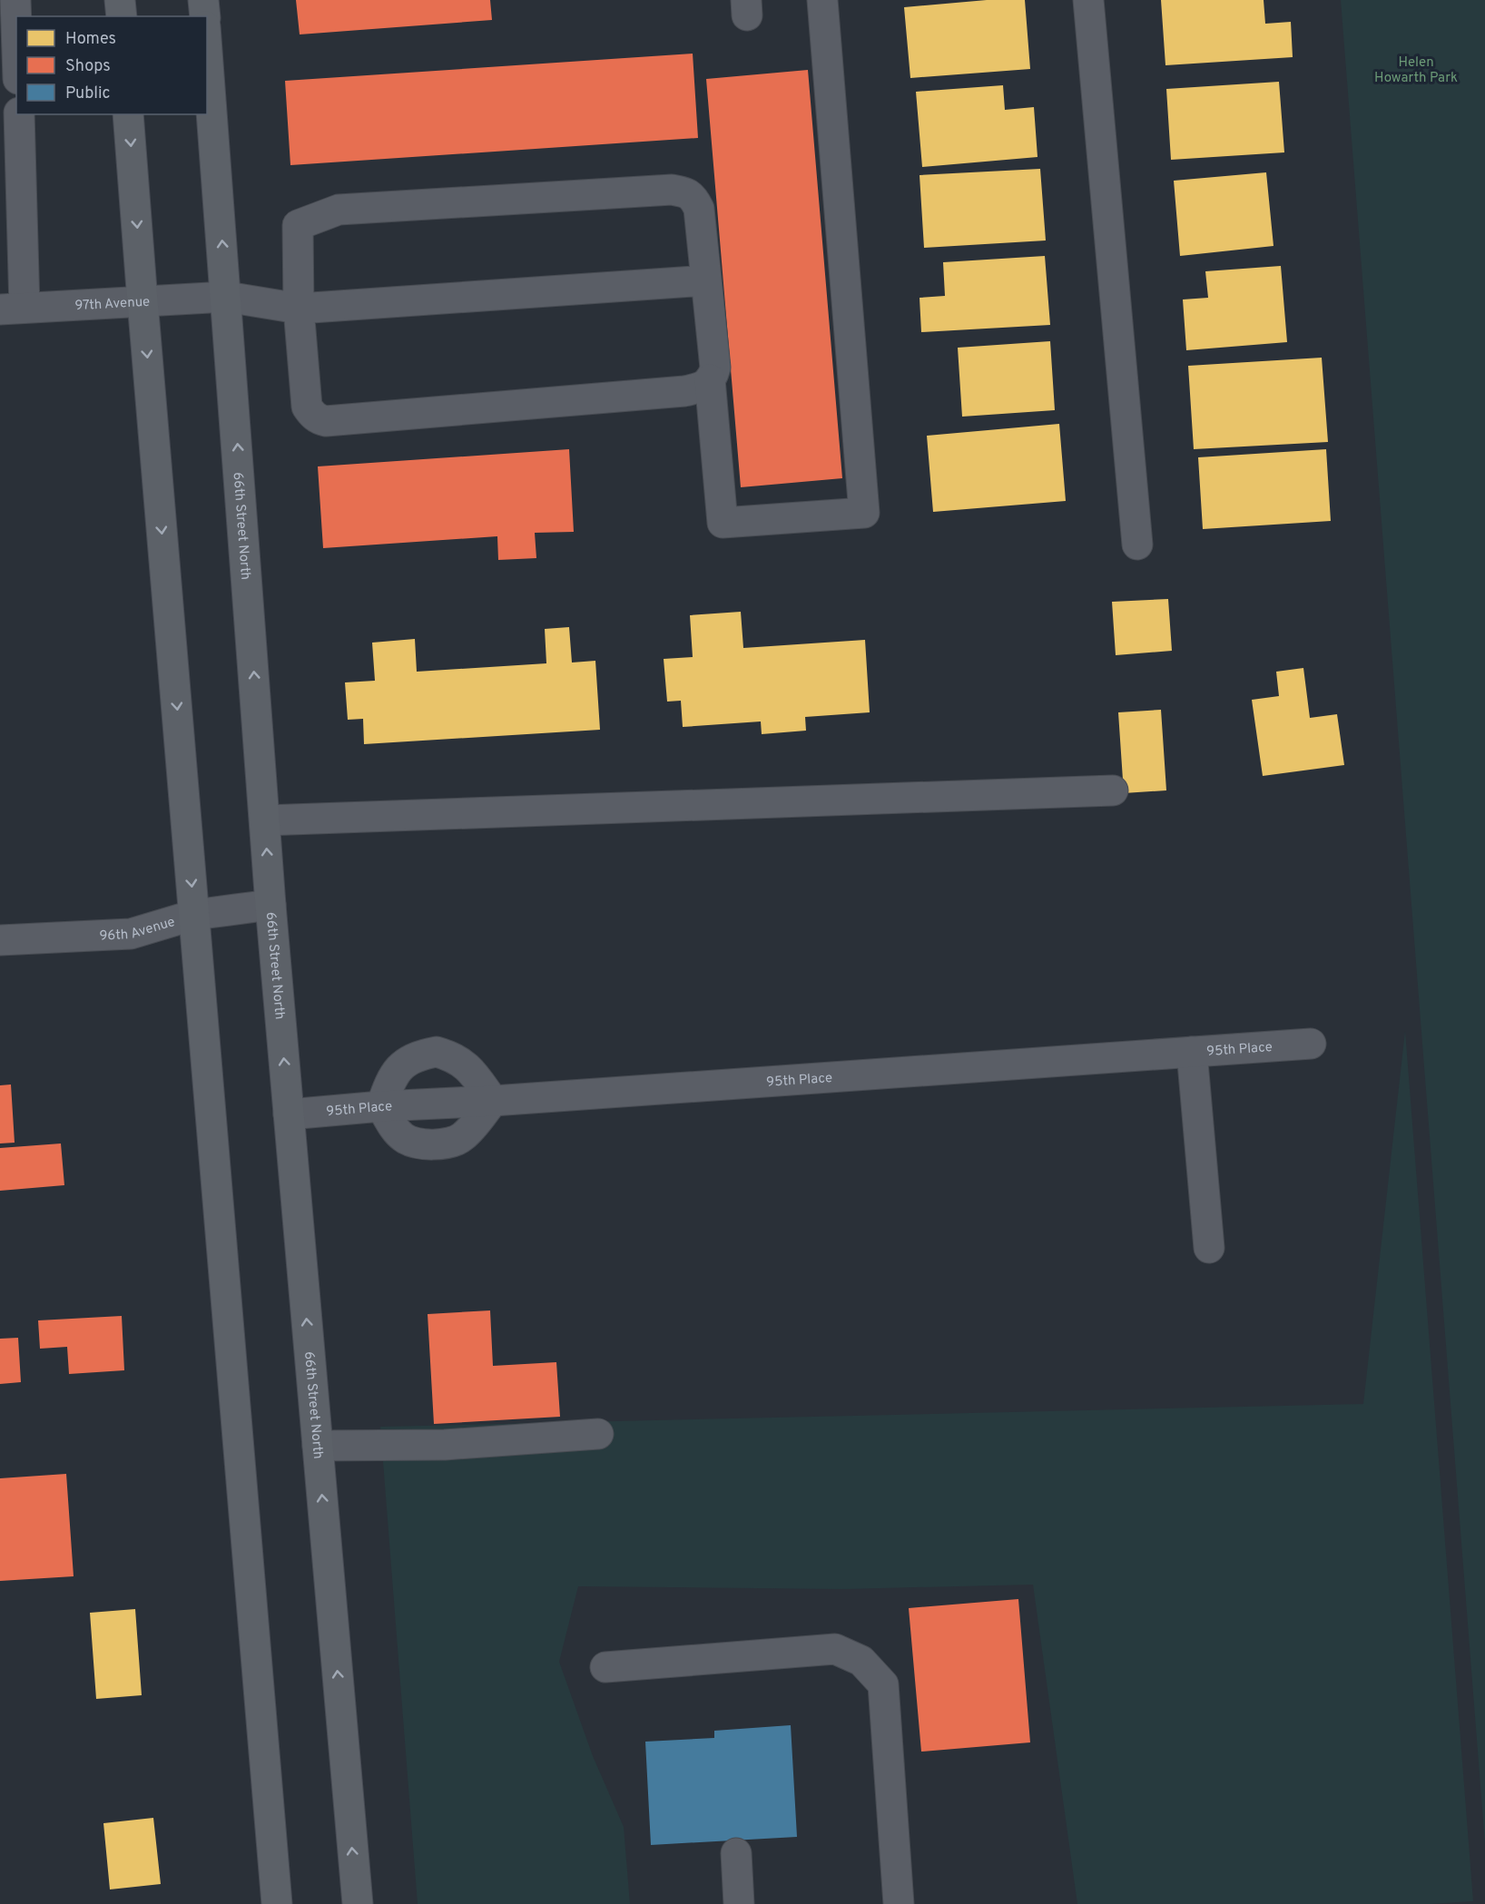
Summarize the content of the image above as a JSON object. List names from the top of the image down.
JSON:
{
  "streets": {
    "main road": ["66th Street North"],
    "street": ["97th Avenue", "96th Avenue", "95th Place"]
  },
  "crossings": [
    ["97th Avenue", "66th Street North"],
    ["66th Street North", "96th Avenue"],
    ["66th Street North", "95th Place"]
  ],
  "parks": ["Helen Howarth Park"],
  "legend": ["Homes", "Shops", "Public"]
}
